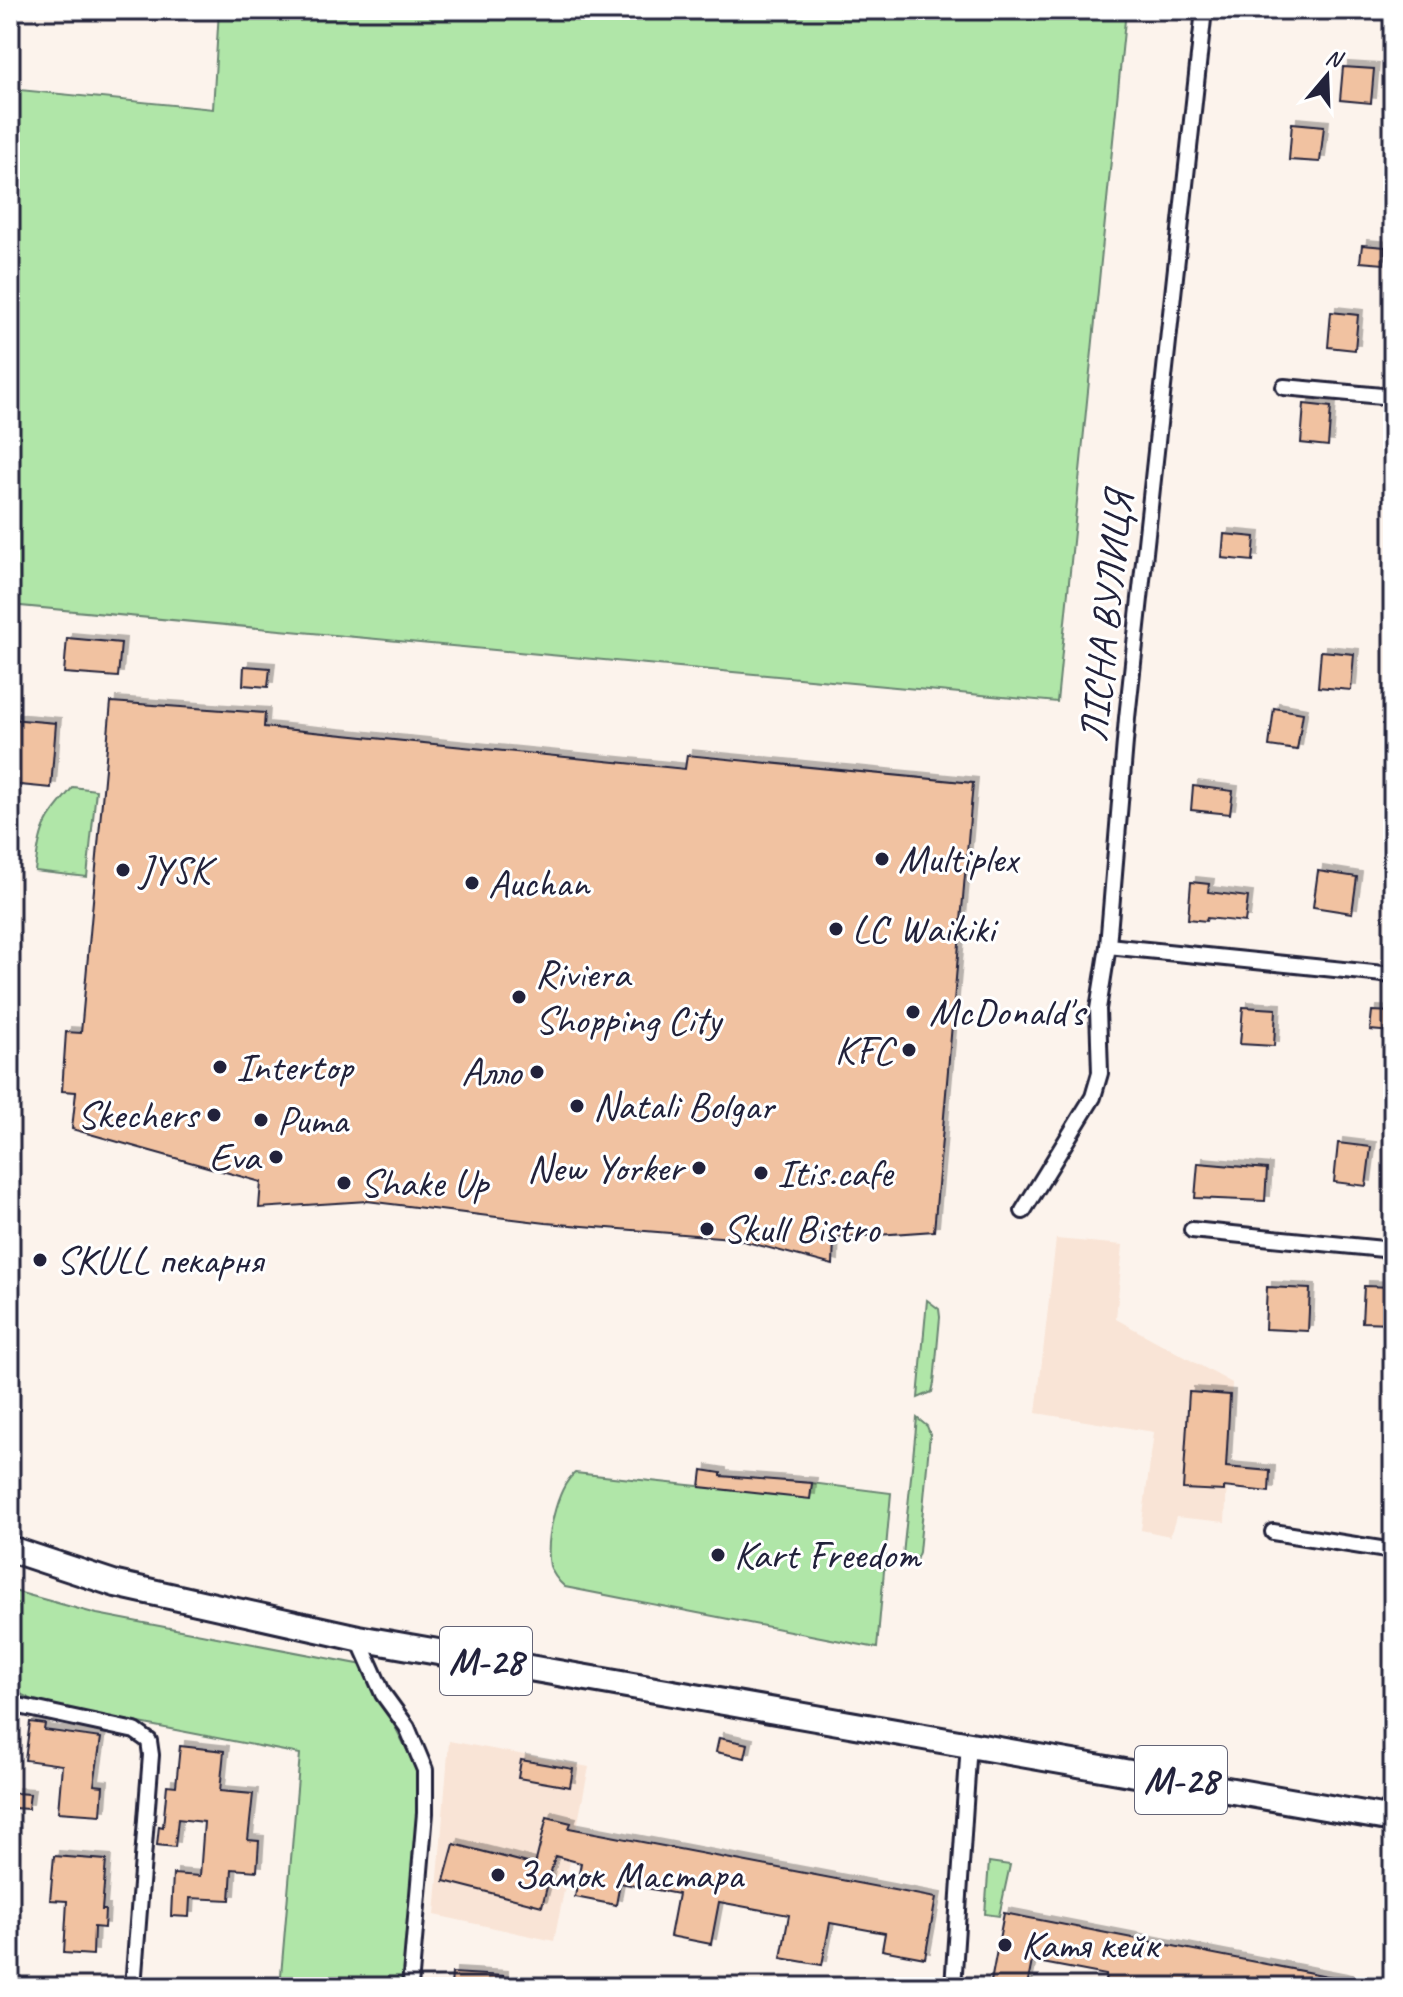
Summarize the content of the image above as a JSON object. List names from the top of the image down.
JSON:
{
  "streets": {
    "highway": ["М-28"],
    "street": ["ЛІСНА ВУЛИЦЯ"]
  },
  "places": [
    "Multiplex",
    "JYSK",
    "Auchan",
    "LC Waikiki",
    "Riviera Shopping City",
    "McDonald's",
    "KFC",
    "Intertop",
    "Алло",
    "Natali Bolgar",
    "Skechers",
    "Puma",
    "Eva",
    "New Yorker",
    "Itis.cafe",
    "Shake Up",
    "Skull Bistro",
    "SKULL пекарня",
    "Kart Freedom",
    "Замок Мастара",
    "Катя кейк"
  ],
  "north": "top"
}
